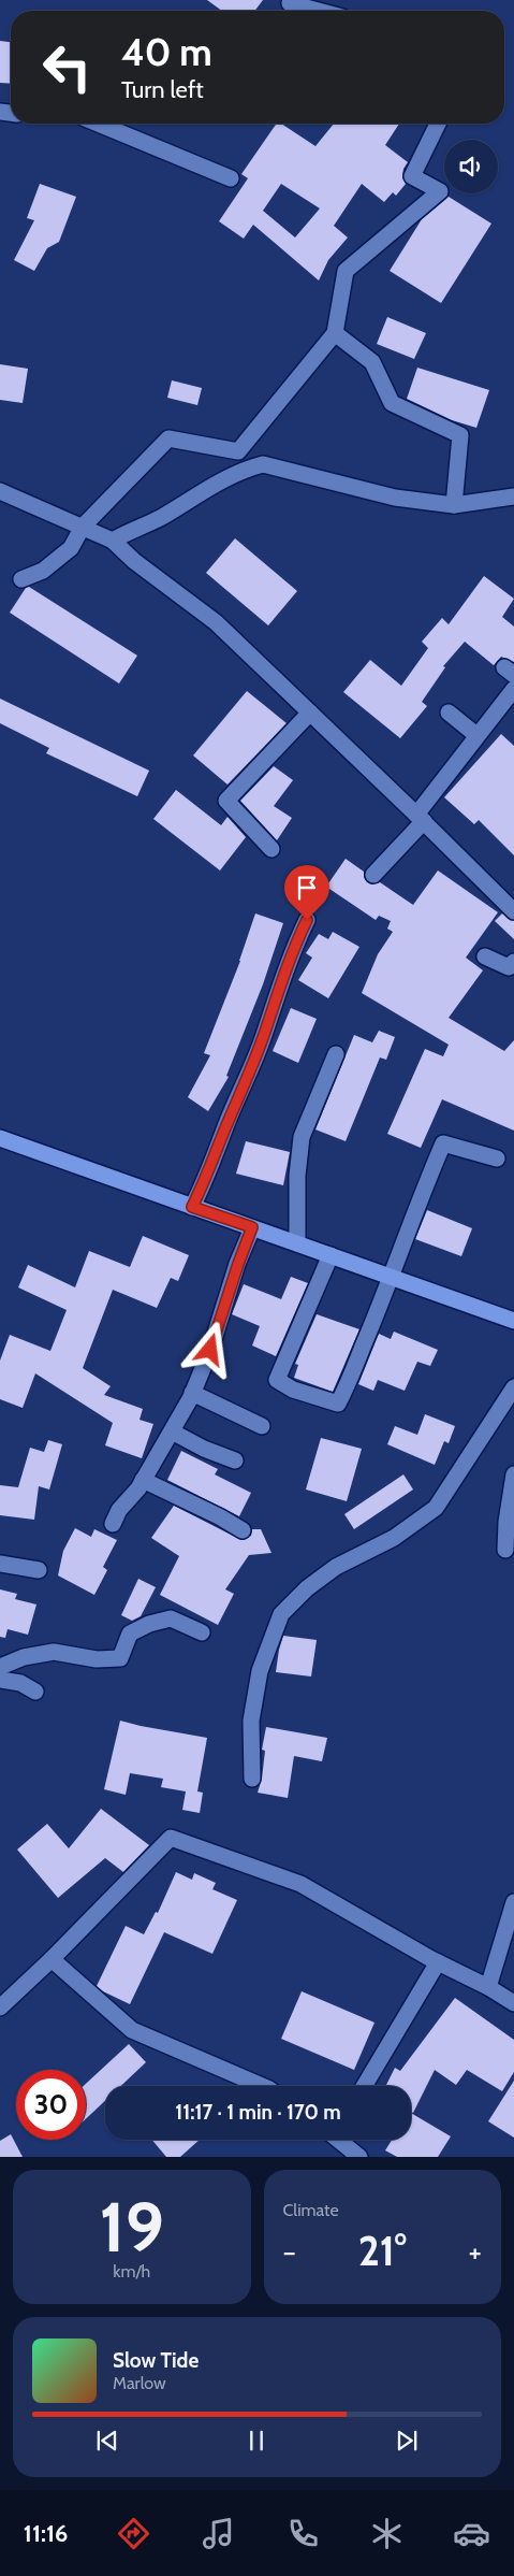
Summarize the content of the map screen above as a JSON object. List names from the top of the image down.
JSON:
{
  "page": {
    "turn": ["40 m", "Turn left"],
    "limit": "30",
    "trip": "11:17 · 1 min · 170 m",
    "tile": [
      ["19", "km/h"],
      "Climate"
    ],
    "heat": ["−", "21°", "+"],
    "song": ["Slow Tide", "Marlow"],
    "tabs": "11:16"
  }
}
